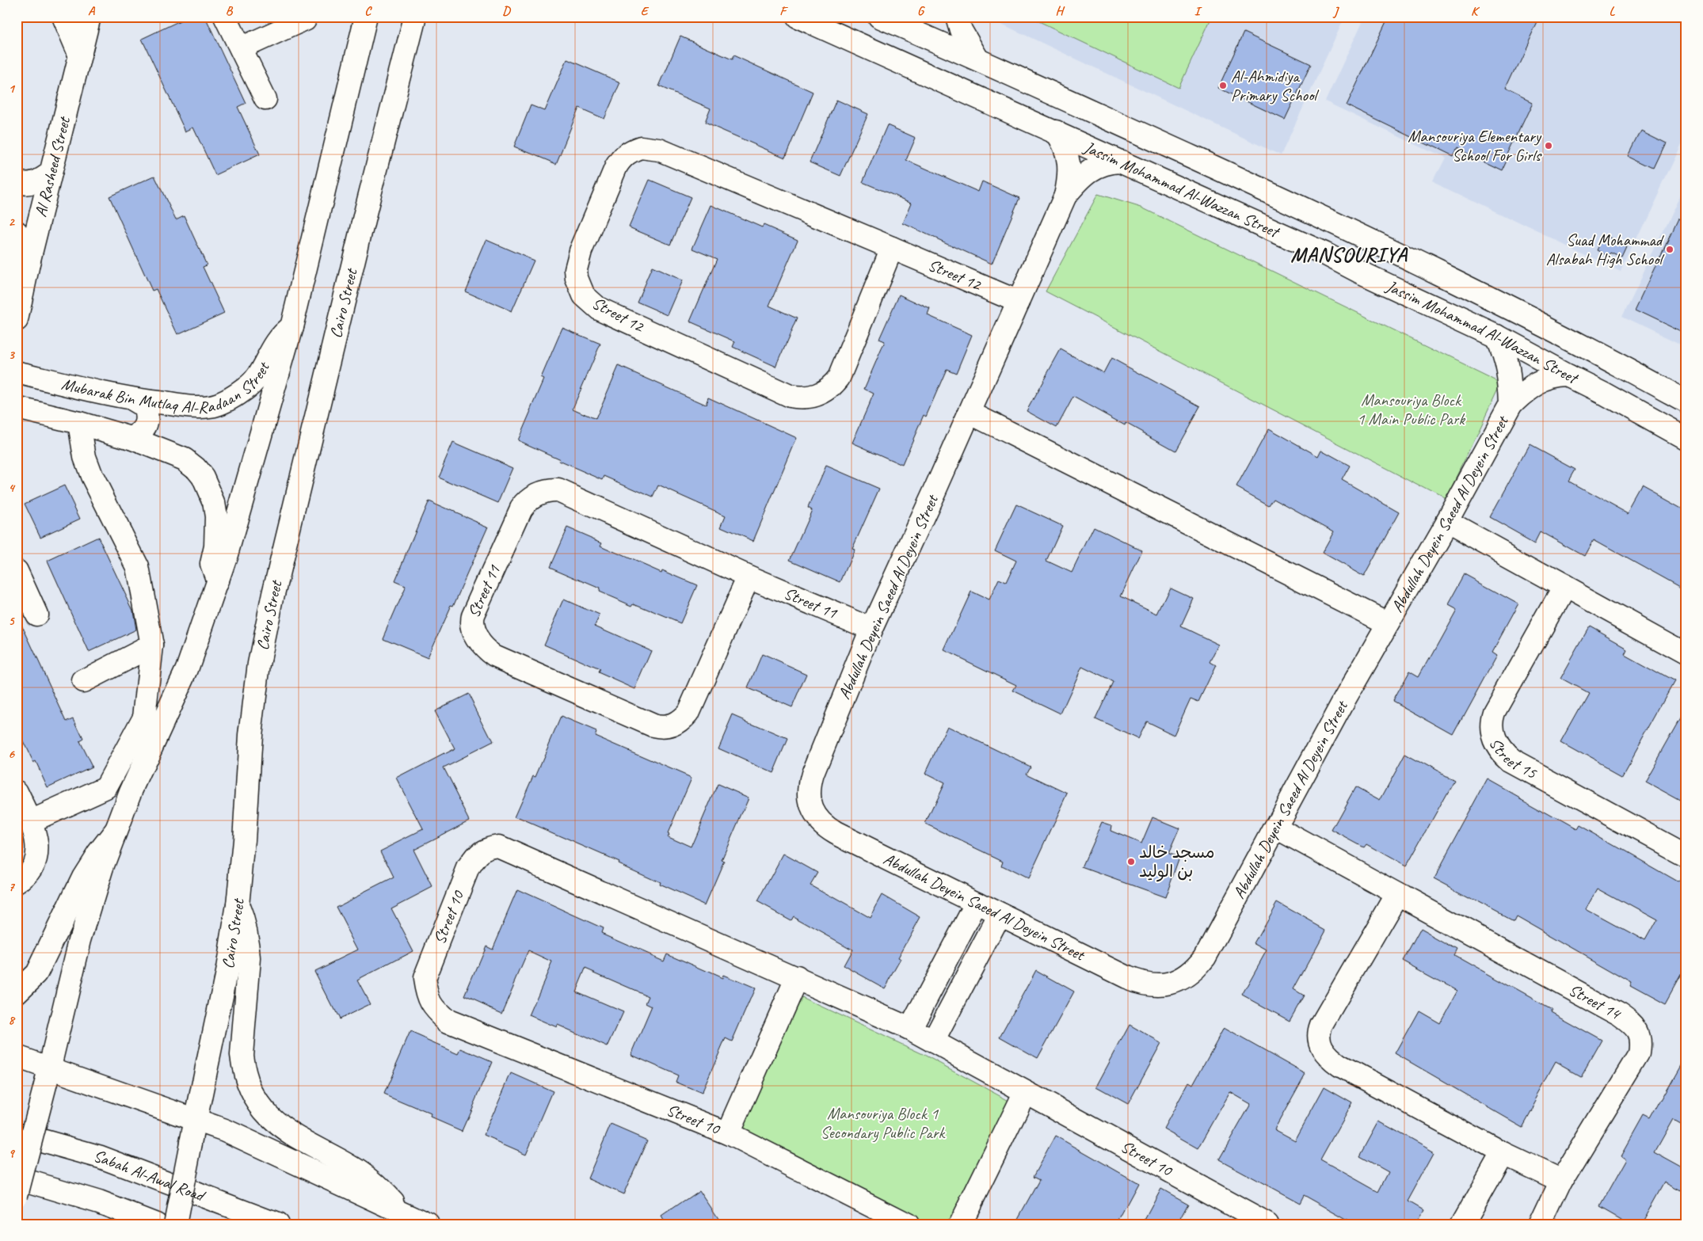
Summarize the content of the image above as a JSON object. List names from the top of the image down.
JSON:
{
  "streets": {
    "main road": [
      "Al Rasheed Street",
      "Jassim Mohammad Al-Wazzan Street",
      "Street 12",
      "Cairo Street",
      "Mubarak Bin Mutlaq Al-Radaan Street",
      "Abdullah Deyein Saeed Al Deyein Street",
      "Street 11",
      "Street 15",
      "Street 10",
      "Street 14",
      "Sabah Al-Awal Road"
    ]
  },
  "crossings": [
    ["Jassim Mohammad Al-Wazzan Street", "Abdullah Deyein Saeed Al Deyein Street"],
    ["Street 12", "Abdullah Deyein Saeed Al Deyein Street"],
    ["Abdullah Deyein Saeed Al Deyein Street", "Street 11"],
    ["Abdullah Deyein Saeed Al Deyein Street", "Street 14"]
  ],
  "districts": ["MANSOURIYA"],
  "parks": ["Mansouriya Block 1 Main Public Park", "Mansouriya Block 1 Secondary Public Park"],
  "places": [
    "Al-Ahmidiya Primary School",
    "Mansouriya Elementary School For Girls",
    "Suad Mohammad Alsabah High School",
    "مسجد خالد بن الوليد"
  ],
  "grid": {
    "columns": [
      "A",
      "B",
      "C",
      "D",
      "E",
      "F",
      "G",
      "H",
      "I",
      "J",
      "K",
      "L"
    ],
    "rows": [
      "1",
      "2",
      "3",
      "4",
      "5",
      "6",
      "7",
      "8",
      "9"
    ]
  }
}
